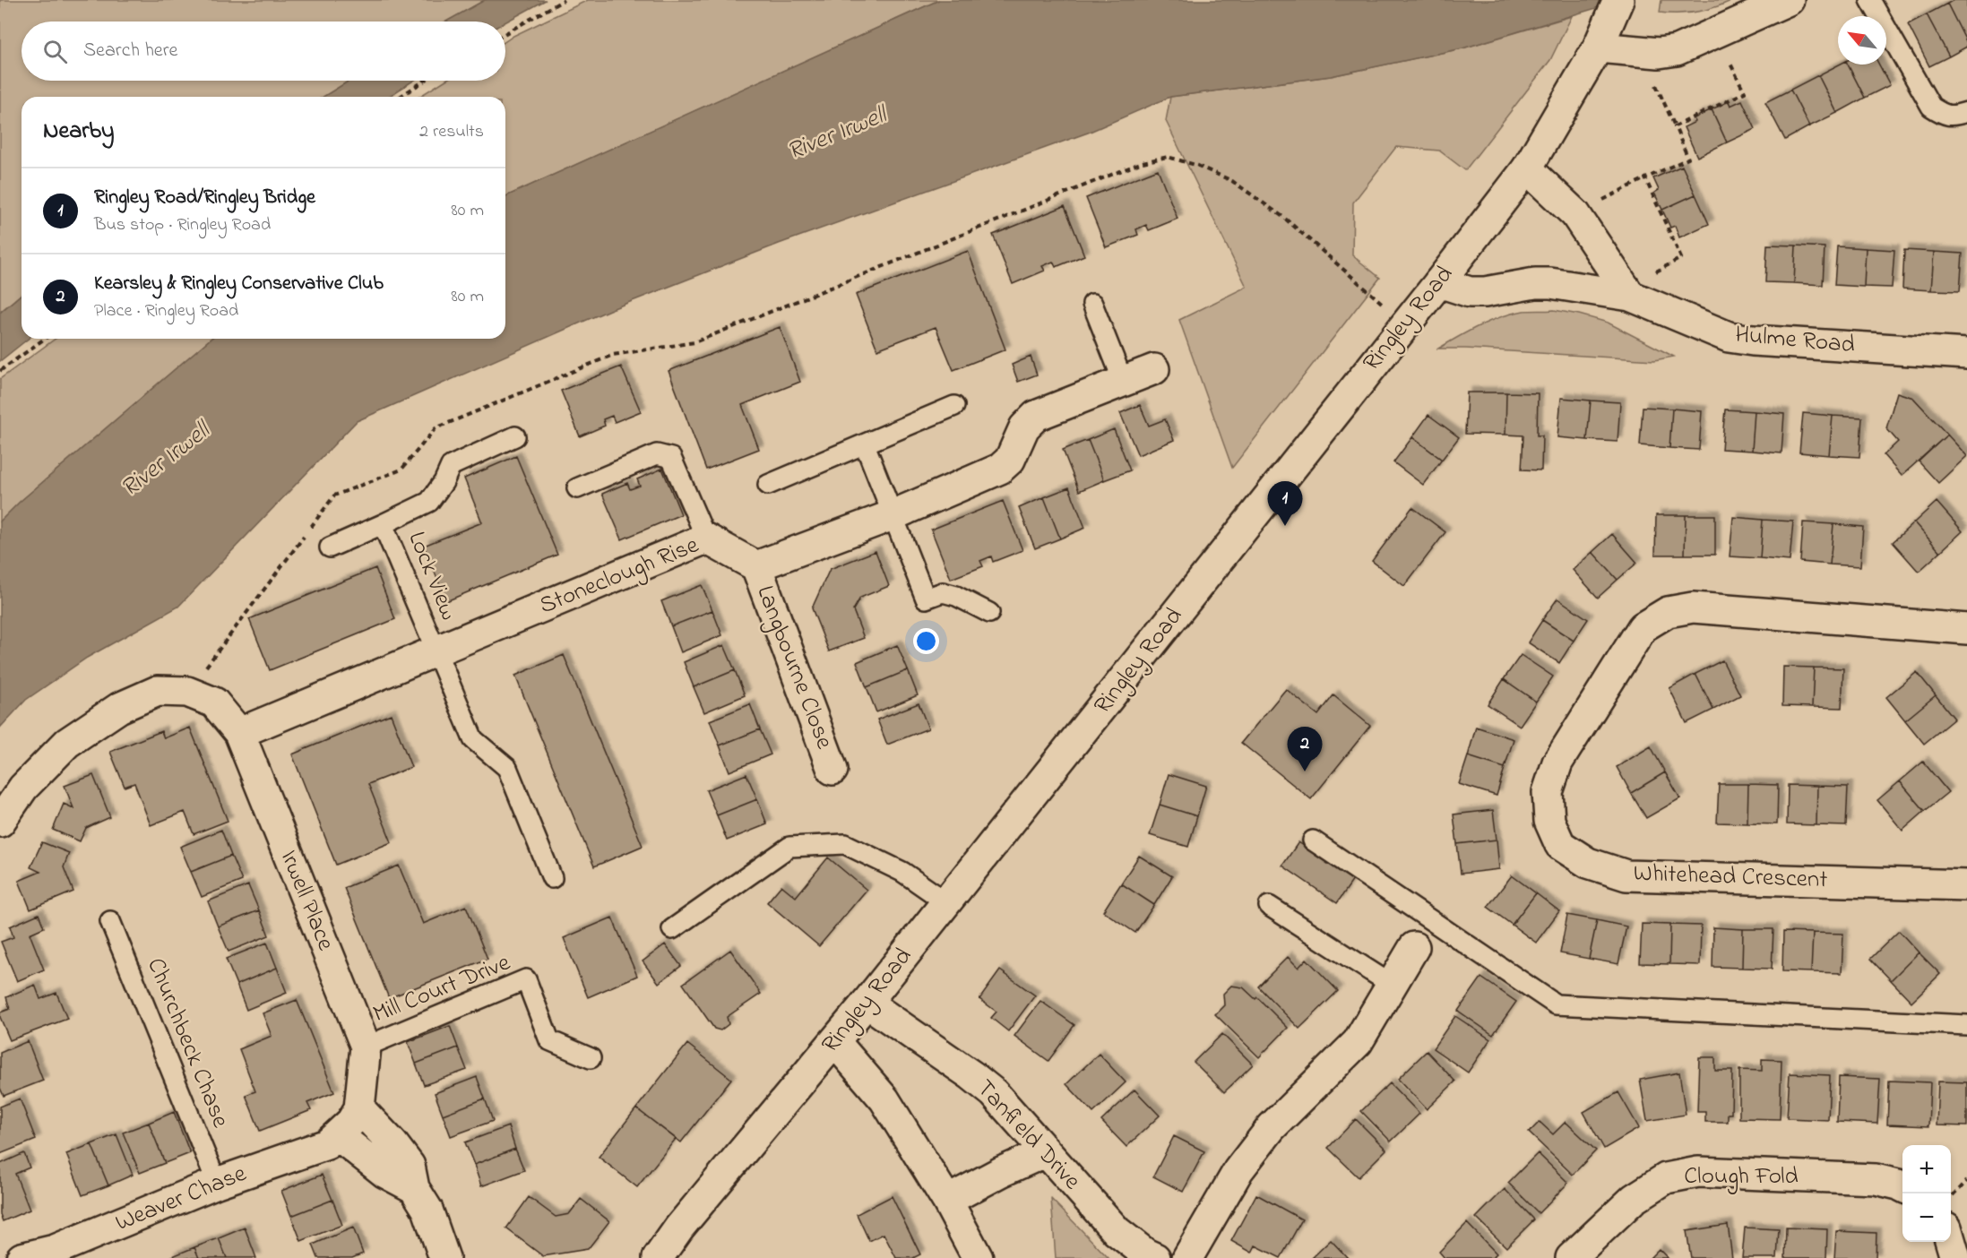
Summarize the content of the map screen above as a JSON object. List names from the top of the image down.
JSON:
{
  "streets": {
    "street": [
      "Ringley Road",
      "Hulme Road",
      "Stoneclough Rise",
      "Langbourne Close",
      "Whitehead Crescent",
      "Irwell Place",
      "Tanfield Drive",
      "Clough Fold",
      "Weaver Chase"
    ],
    "lane": ["Lock View", "Mill Court Drive", "Churchbeck Chase"]
  },
  "crossings": [
    ["Ringley Road", "Hulme Road"],
    ["Ringley Road", "Tanfield Drive"],
    ["Lock View", "Stoneclough Rise"],
    ["Stoneclough Rise", "Langbourne Close"],
    ["Stoneclough Rise", "Irwell Place"],
    ["Irwell Place", "Mill Court Drive"],
    ["Churchbeck Chase", "Weaver Chase"]
  ],
  "water": ["River Irwell"],
  "north": "top left",
  "page": {
    "search": "Search here",
    "heading": ["Nearby", "2 results"],
    "list": [
      {
        "mark": "1",
        "name": "Ringley Road/Ringley Bridge",
        "note": "Bus stop · Ringley Road",
        "value": "80 m"
      },
      {
        "mark": "2",
        "name": "Kearsley & Ringley Conservative Club",
        "note": "Place · Ringley Road",
        "value": "80 m"
      }
    ],
    "pins": ["1", "2"],
    "map_buttons": ["+", "−"]
  }
}
